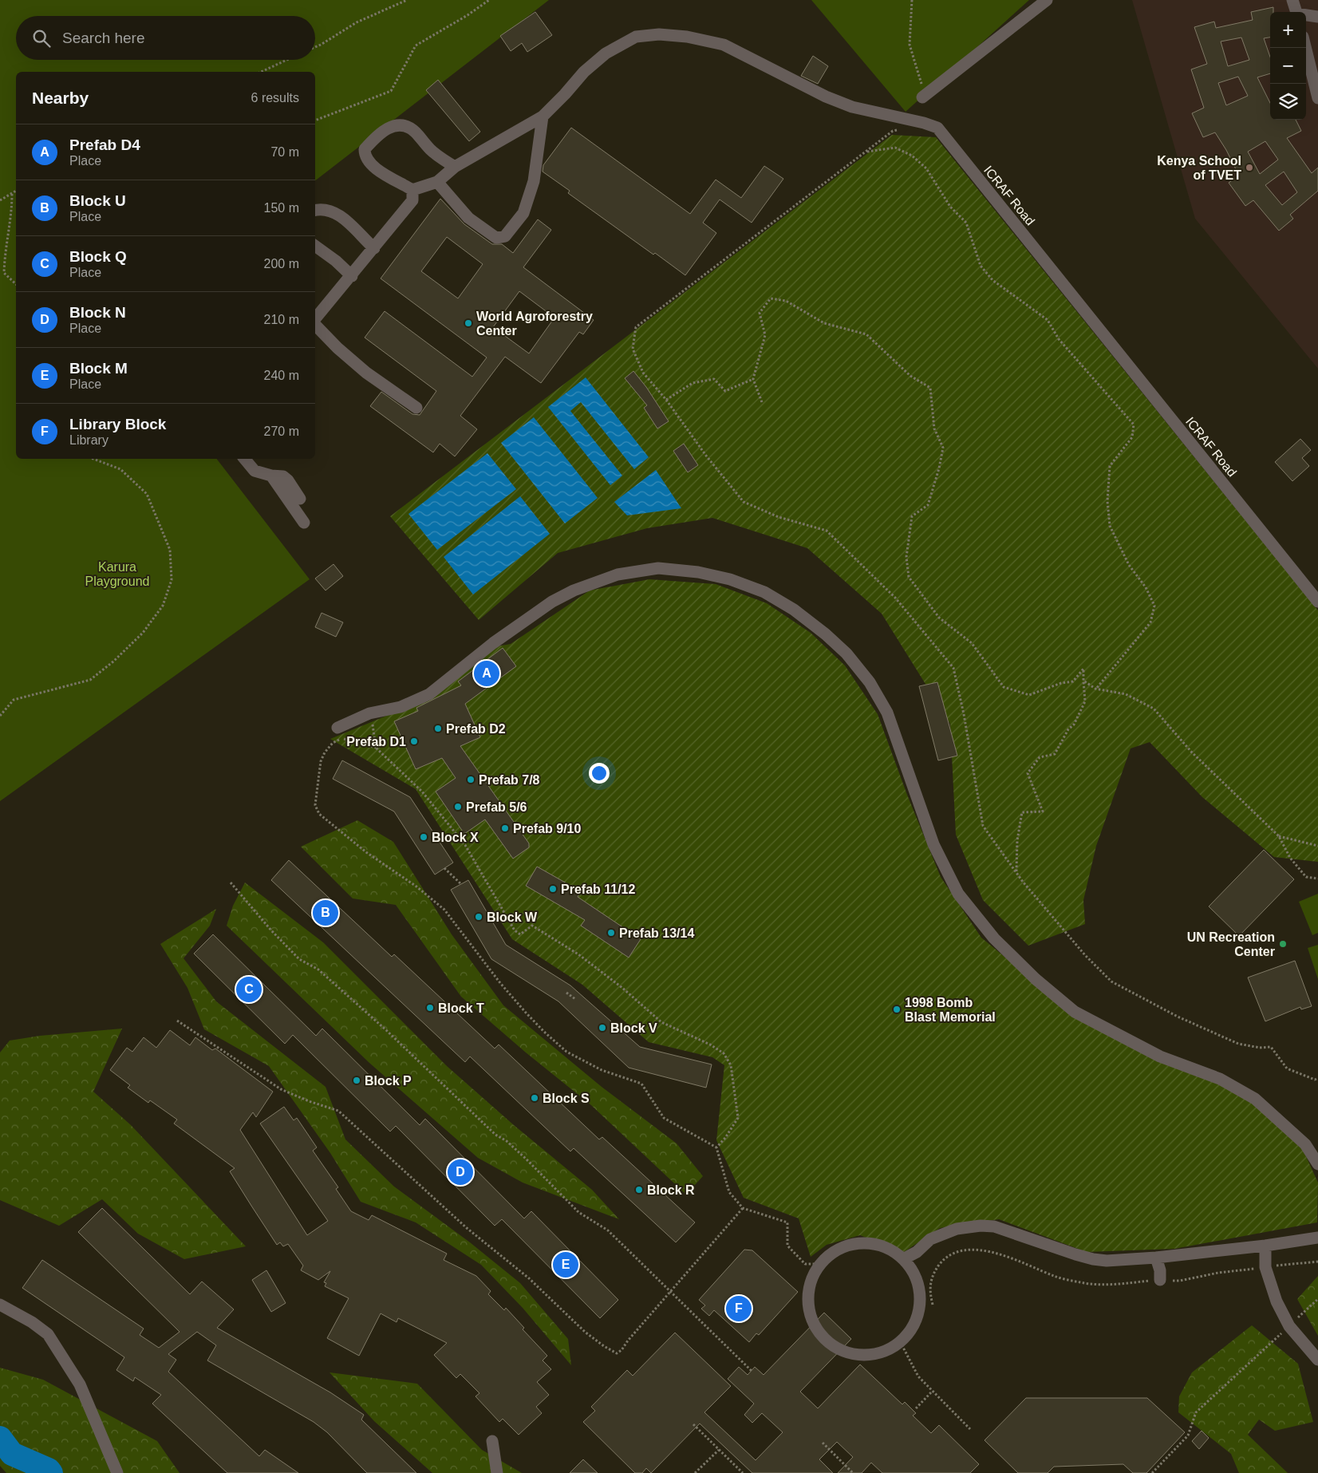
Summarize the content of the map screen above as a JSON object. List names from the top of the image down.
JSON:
{
  "streets": {
    "lane": ["ICRAF Road"]
  },
  "parks": ["Karura Playground"],
  "places": [
    "Kenya School of TVET",
    "World Agroforestry Center",
    "Prefab D2",
    "Prefab D1",
    "Prefab 7/8",
    "Prefab 5/6",
    "Prefab 9/10",
    "Block X",
    "Prefab 11/12",
    "Block W",
    "Prefab 13/14",
    "UN Recreation Center",
    "Block T",
    "1998 Bomb Blast Memorial",
    "Block V",
    "Block P",
    "Block S",
    "Block R"
  ],
  "page": {
    "map_buttons": ["+", "−"],
    "search": "Search here",
    "heading": ["Nearby", "6 results"],
    "list": [
      {
        "mark": "A",
        "name": "Prefab D4",
        "note": "Place",
        "value": "70 m"
      },
      {
        "mark": "B",
        "name": "Block U",
        "note": "Place",
        "value": "150 m"
      },
      {
        "mark": "C",
        "name": "Block Q",
        "note": "Place",
        "value": "200 m"
      },
      {
        "mark": "D",
        "name": "Block N",
        "note": "Place",
        "value": "210 m"
      },
      {
        "mark": "E",
        "name": "Block M",
        "note": "Place",
        "value": "240 m"
      },
      {
        "mark": "F",
        "name": "Library Block",
        "note": "Library",
        "value": "270 m"
      }
    ],
    "pins": [
      "A",
      "B",
      "C",
      "D",
      "E",
      "F"
    ]
  }
}
